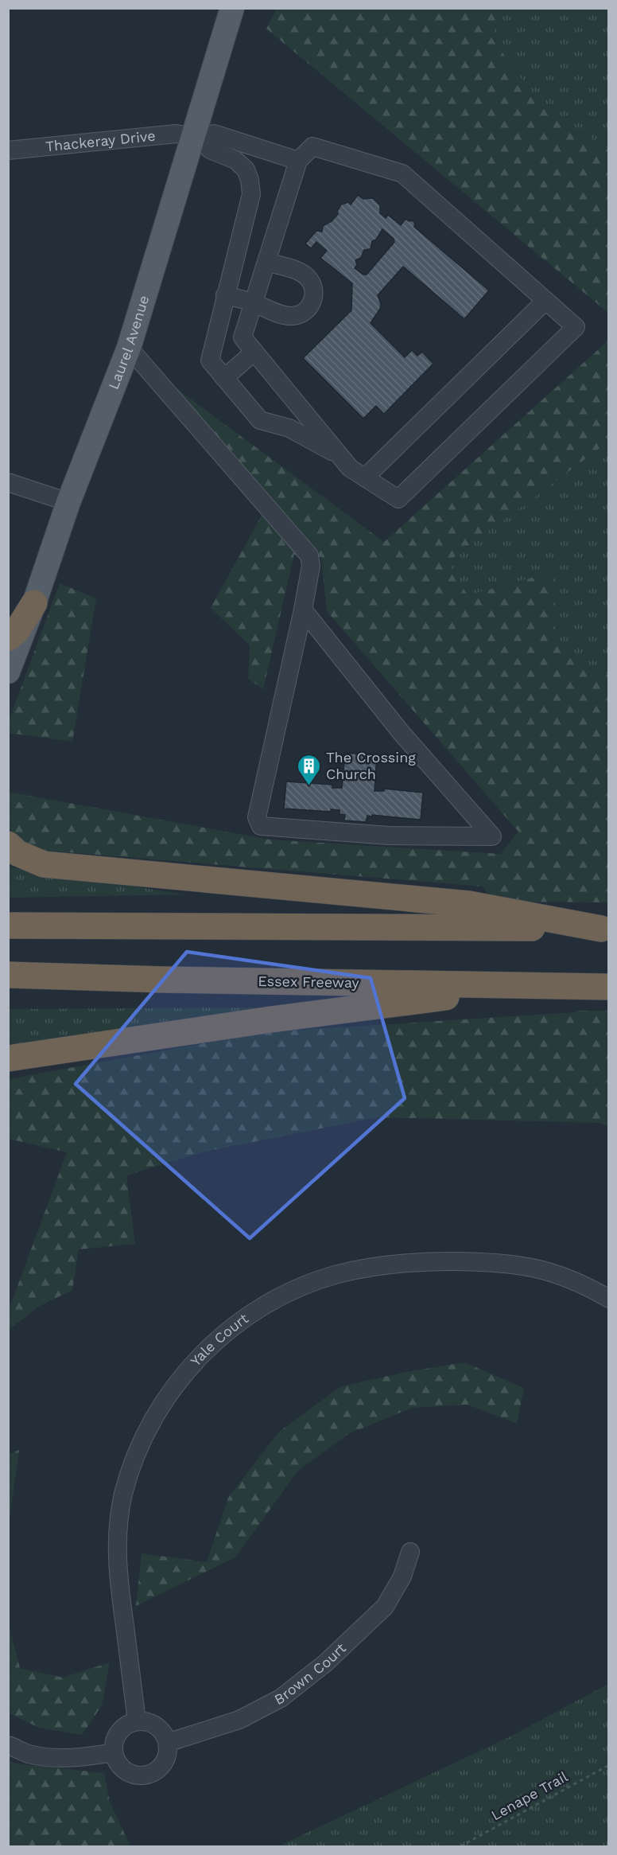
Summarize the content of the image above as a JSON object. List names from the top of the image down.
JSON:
{
  "streets": {
    "highway": ["Essex Freeway"],
    "main road": ["Laurel Avenue"],
    "street": ["Thackeray Drive", "Yale Court", "Brown Court"],
    "path": ["Lenape Trail"]
  },
  "crossings": [
    ["Thackeray Drive", "Laurel Avenue"],
    ["Yale Court", "Brown Court"]
  ],
  "places": {
    "building": ["The Crossing Church"]
  }
}
